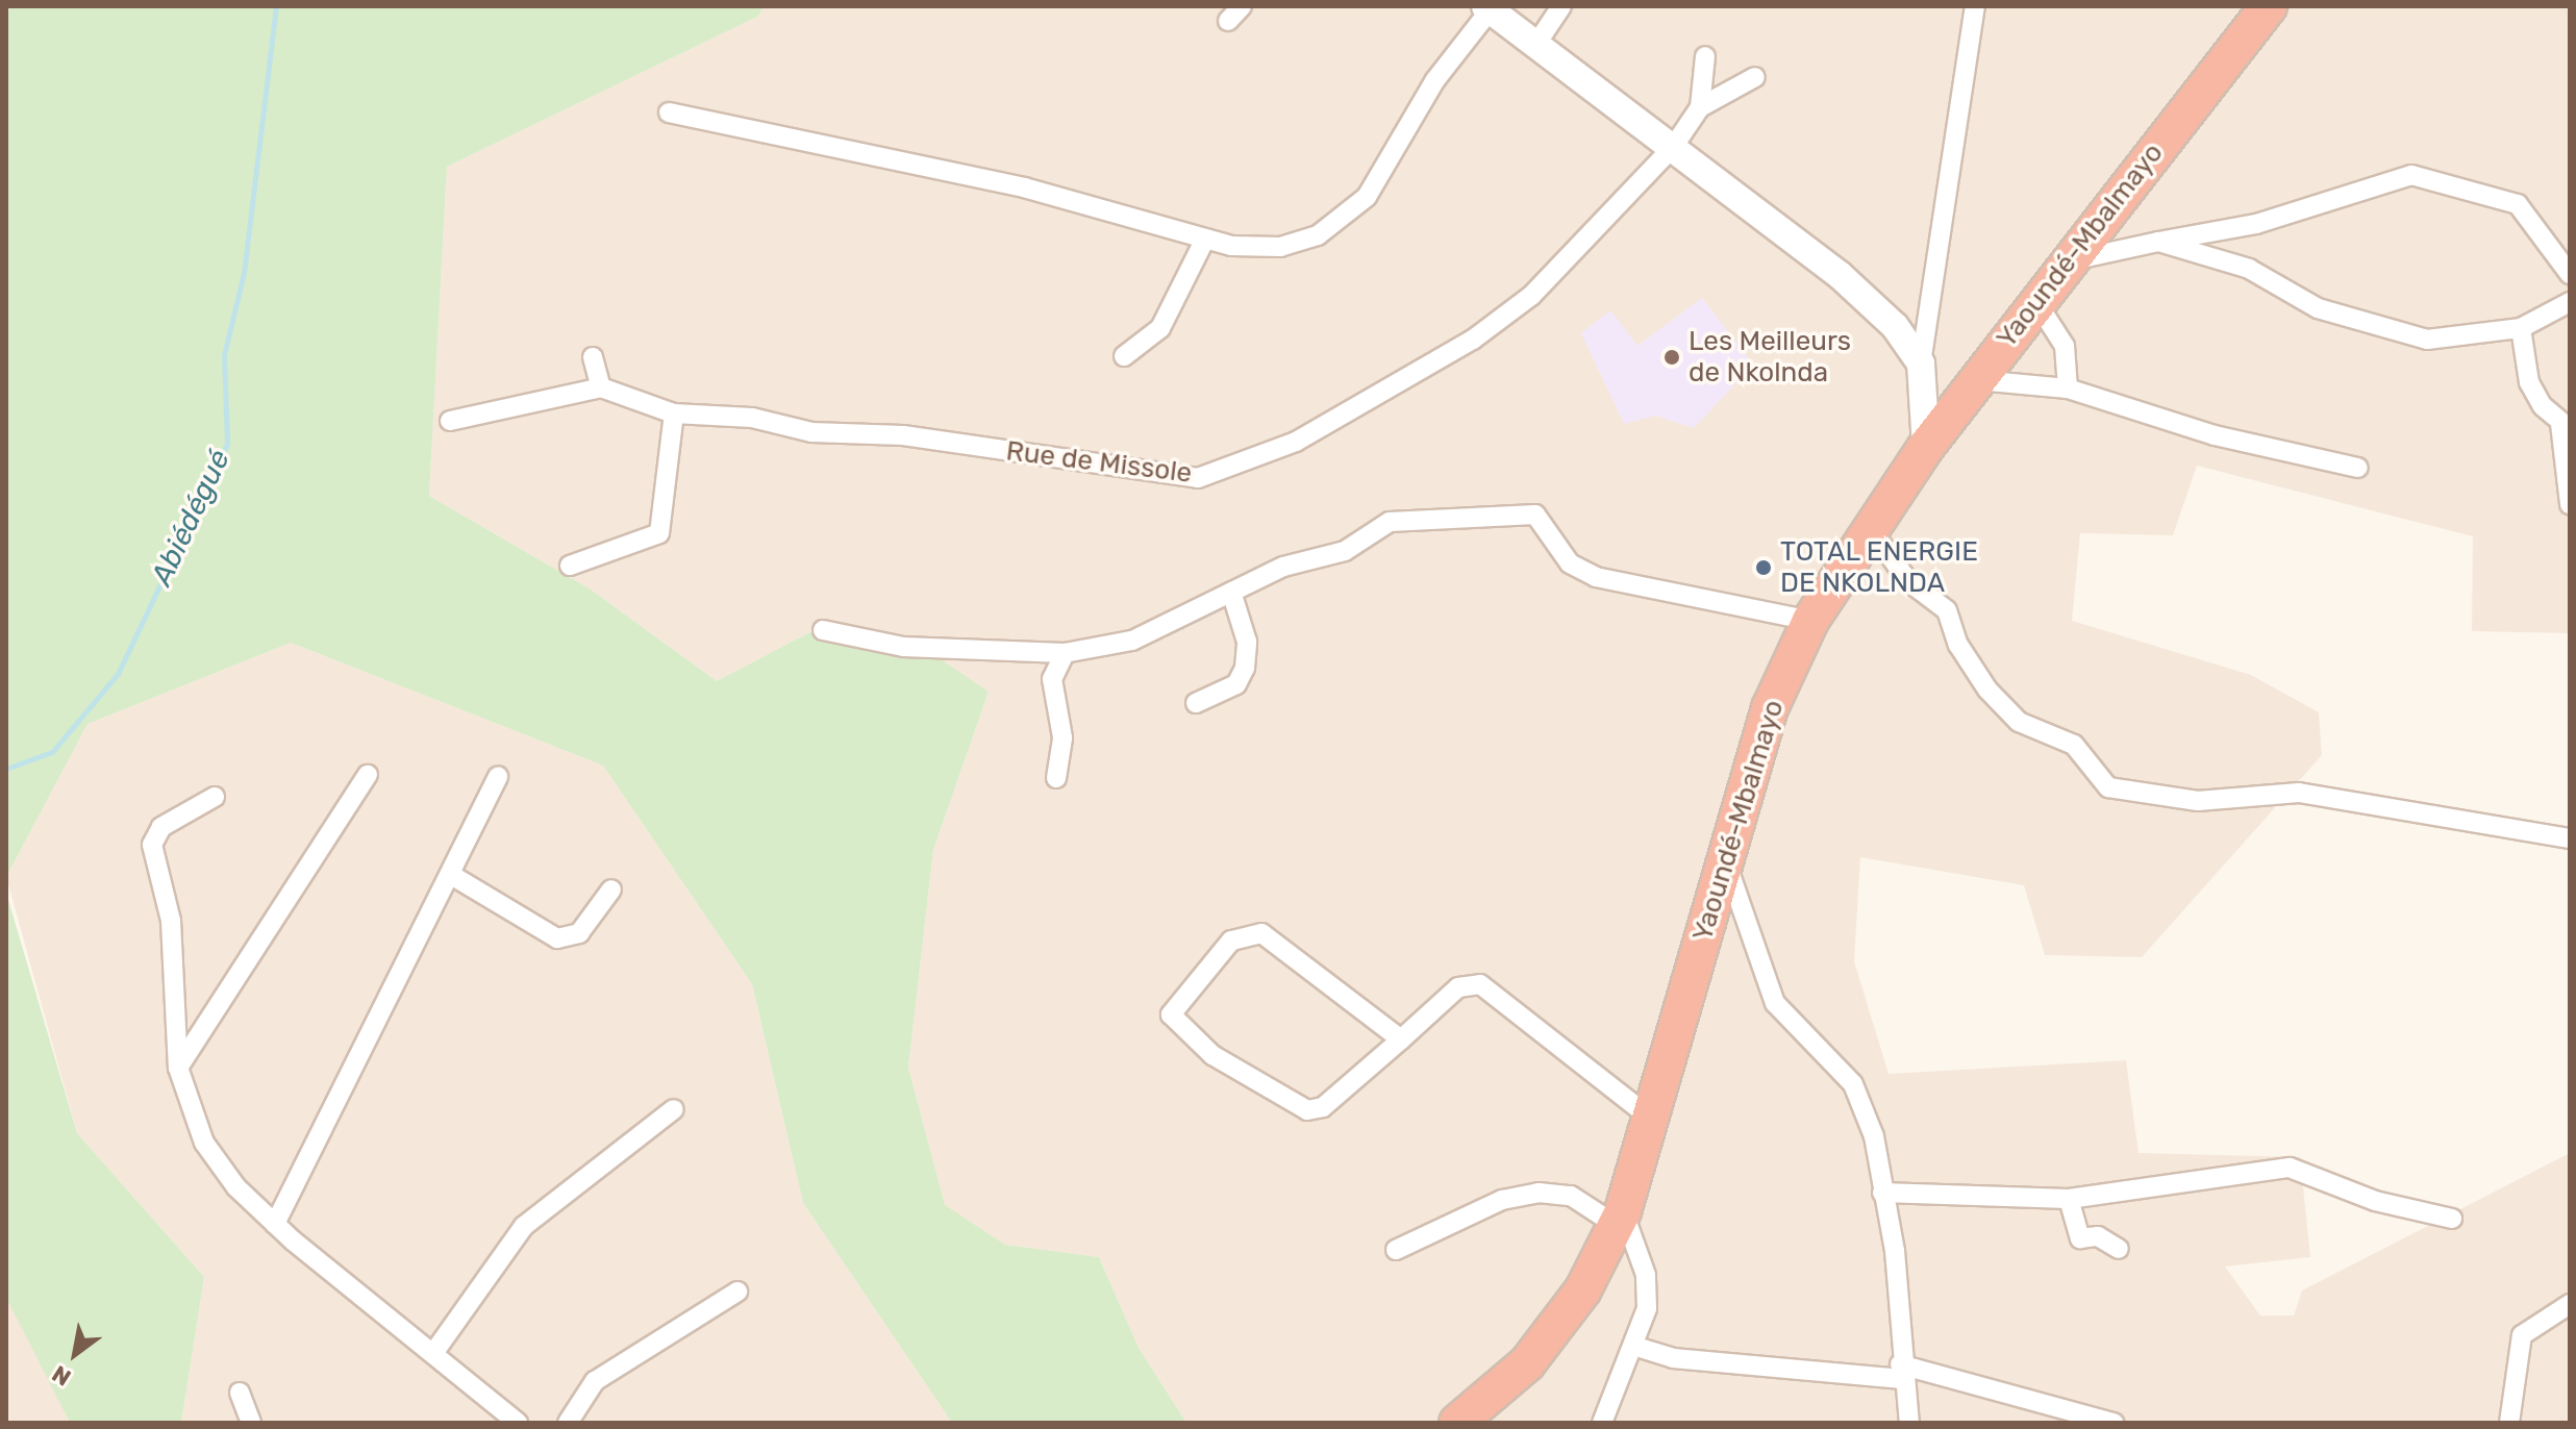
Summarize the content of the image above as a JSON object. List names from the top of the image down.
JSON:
{
  "streets": {
    "highway": ["Yaoundé-Mbalmayo"],
    "street": ["Rue de Missole"]
  },
  "water": ["Abiédégué"],
  "places": ["Les Meilleurs de Nkolnda", "TOTAL ENERGIE DE NKOLNDA"],
  "north": "bottom left"
}
